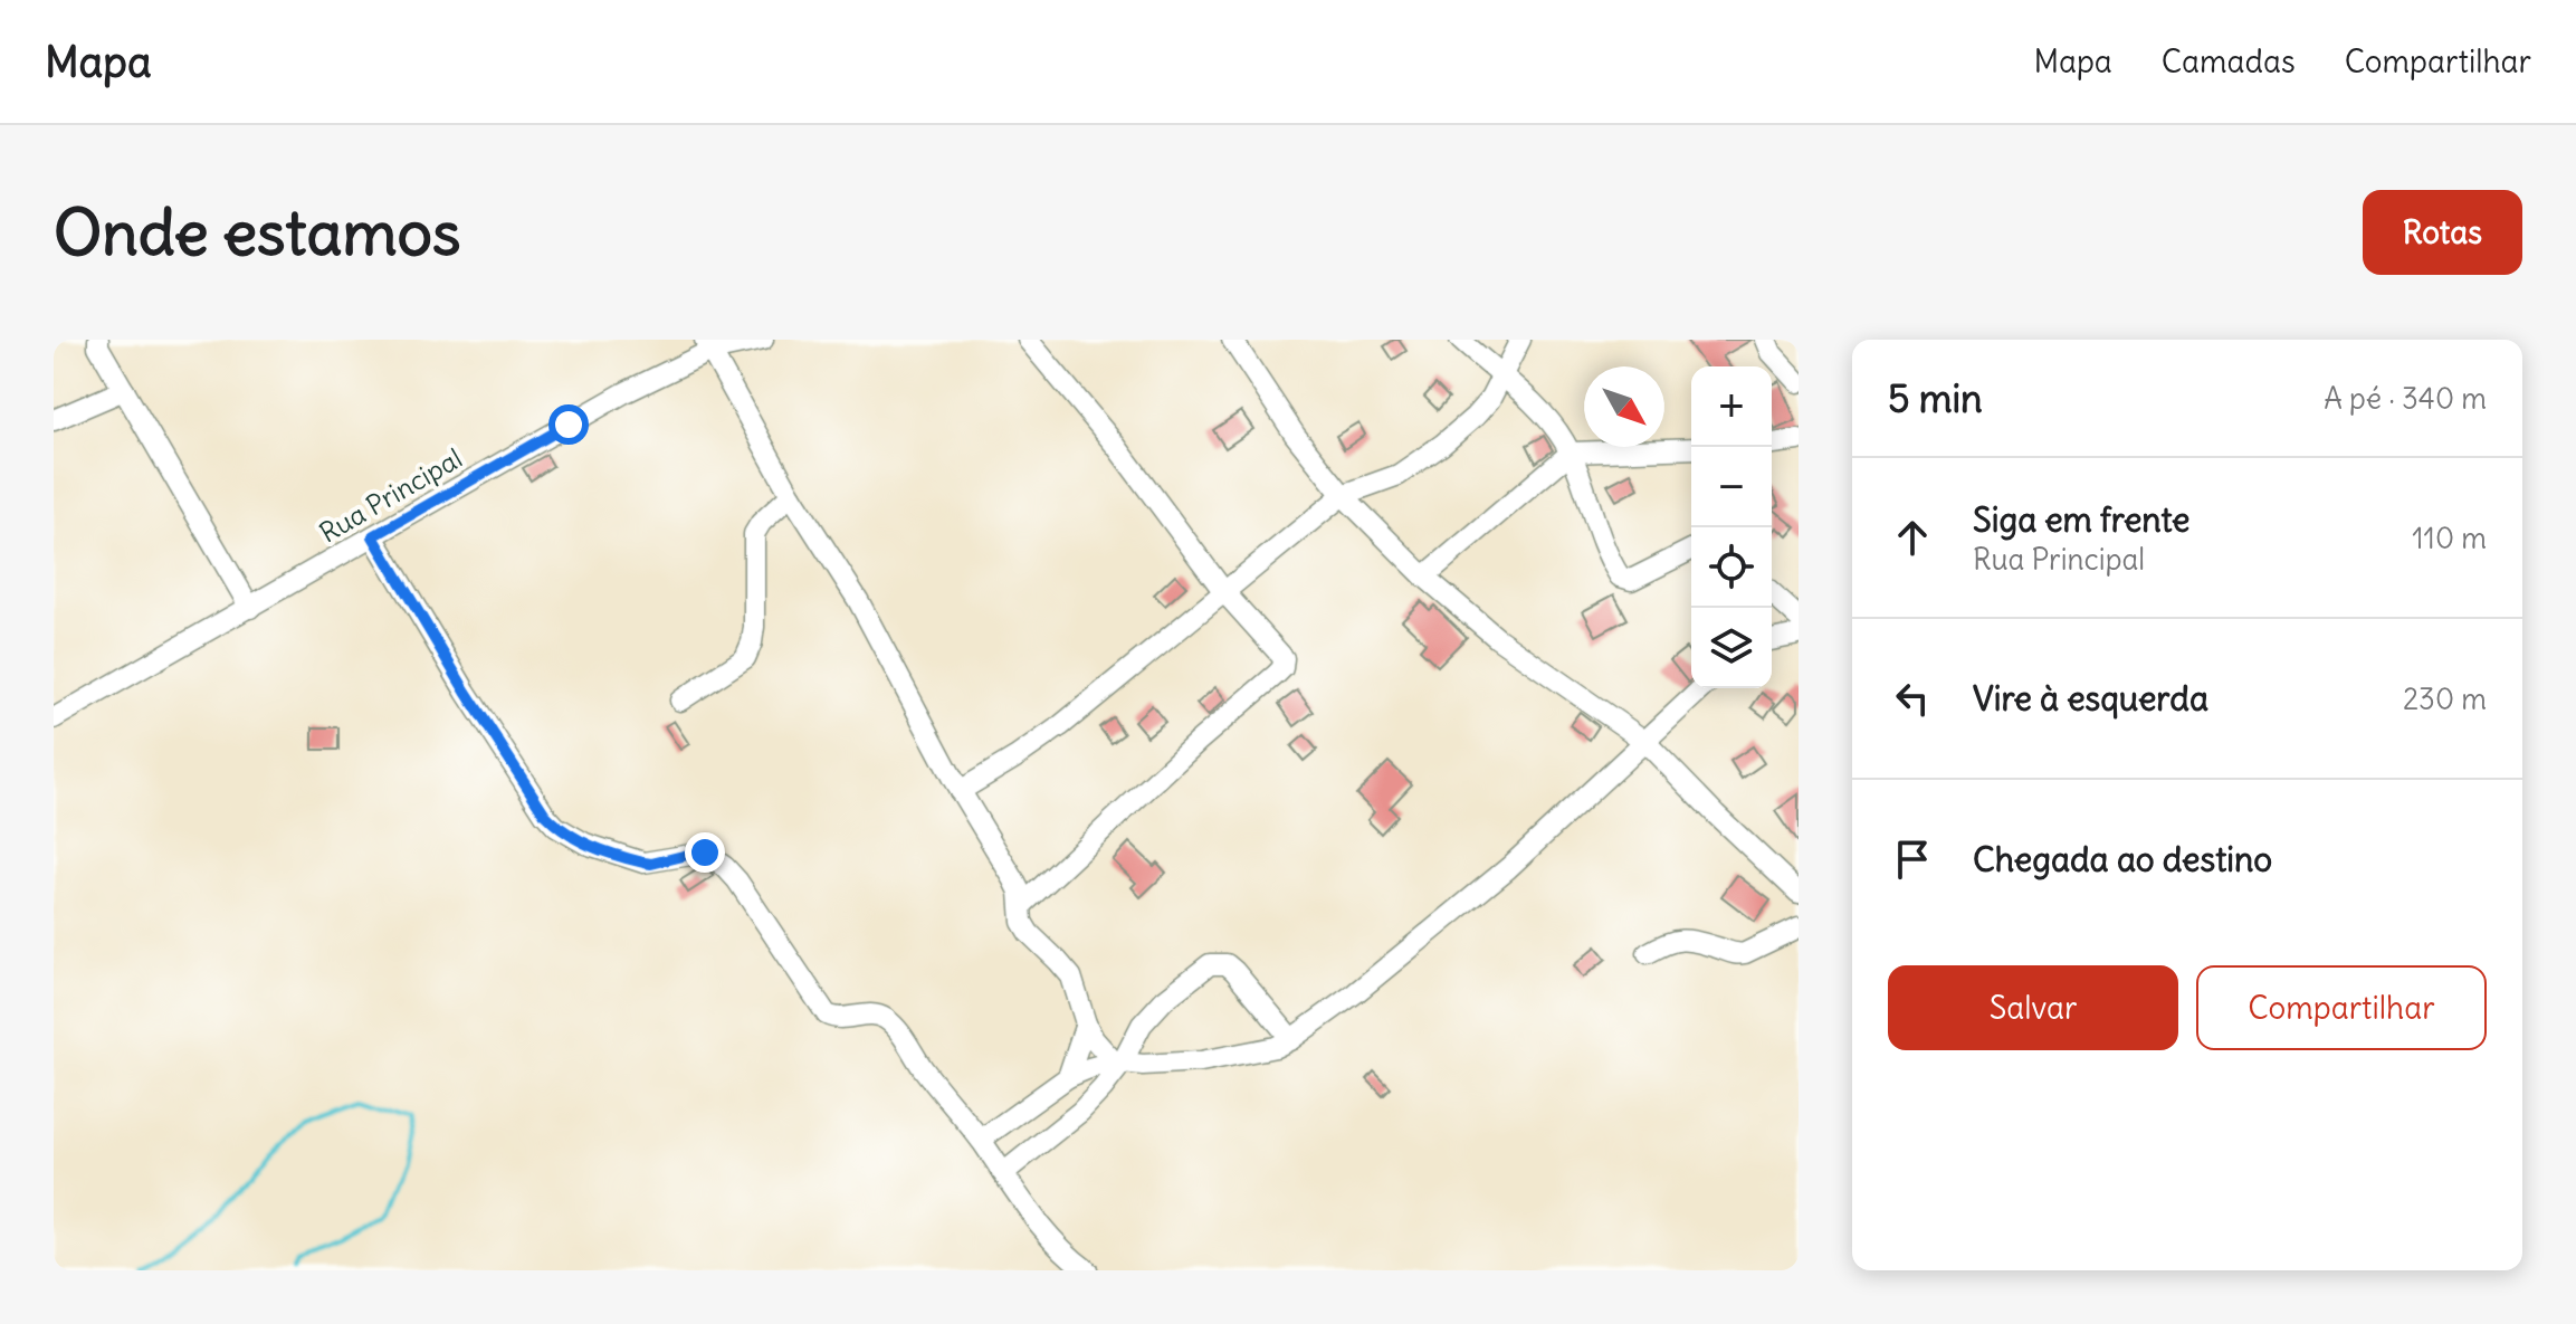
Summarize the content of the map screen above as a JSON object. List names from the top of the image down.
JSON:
{
  "streets": {
    "street": ["Rua Principal"]
  },
  "north": "bottom right",
  "page": {
    "header": "Mapa",
    "nav": ["Mapa", "Camadas", "Compartilhar"],
    "buttons": [
      "Rotas",
      ["Salvar", "Compartilhar"]
    ],
    "title": "Onde estamos",
    "heading": ["5 min", "A pé · 340 m"],
    "map_buttons": ["+", "−"],
    "list": [
      ["Siga em frente", "Rua Principal", "110 m"],
      ["Vire à esquerda", "230 m"],
      "Chegada ao destino"
    ]
  }
}
